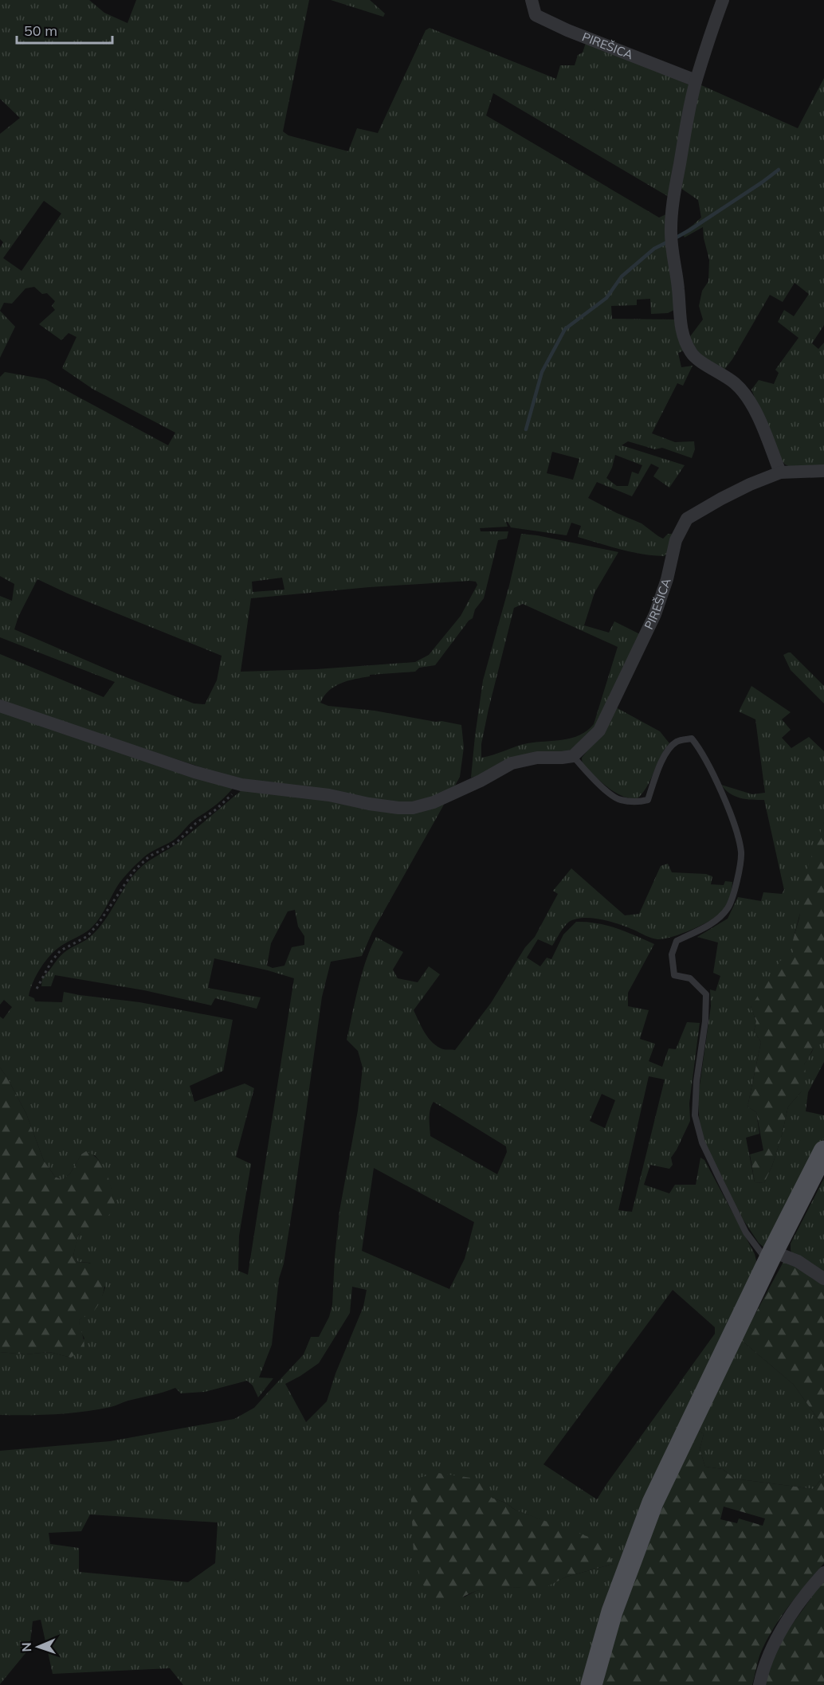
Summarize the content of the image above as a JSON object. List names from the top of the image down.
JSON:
{
  "streets": {
    "street": ["PIREŠICA"]
  },
  "scale_bar": "50 m",
  "north": "left"
}
